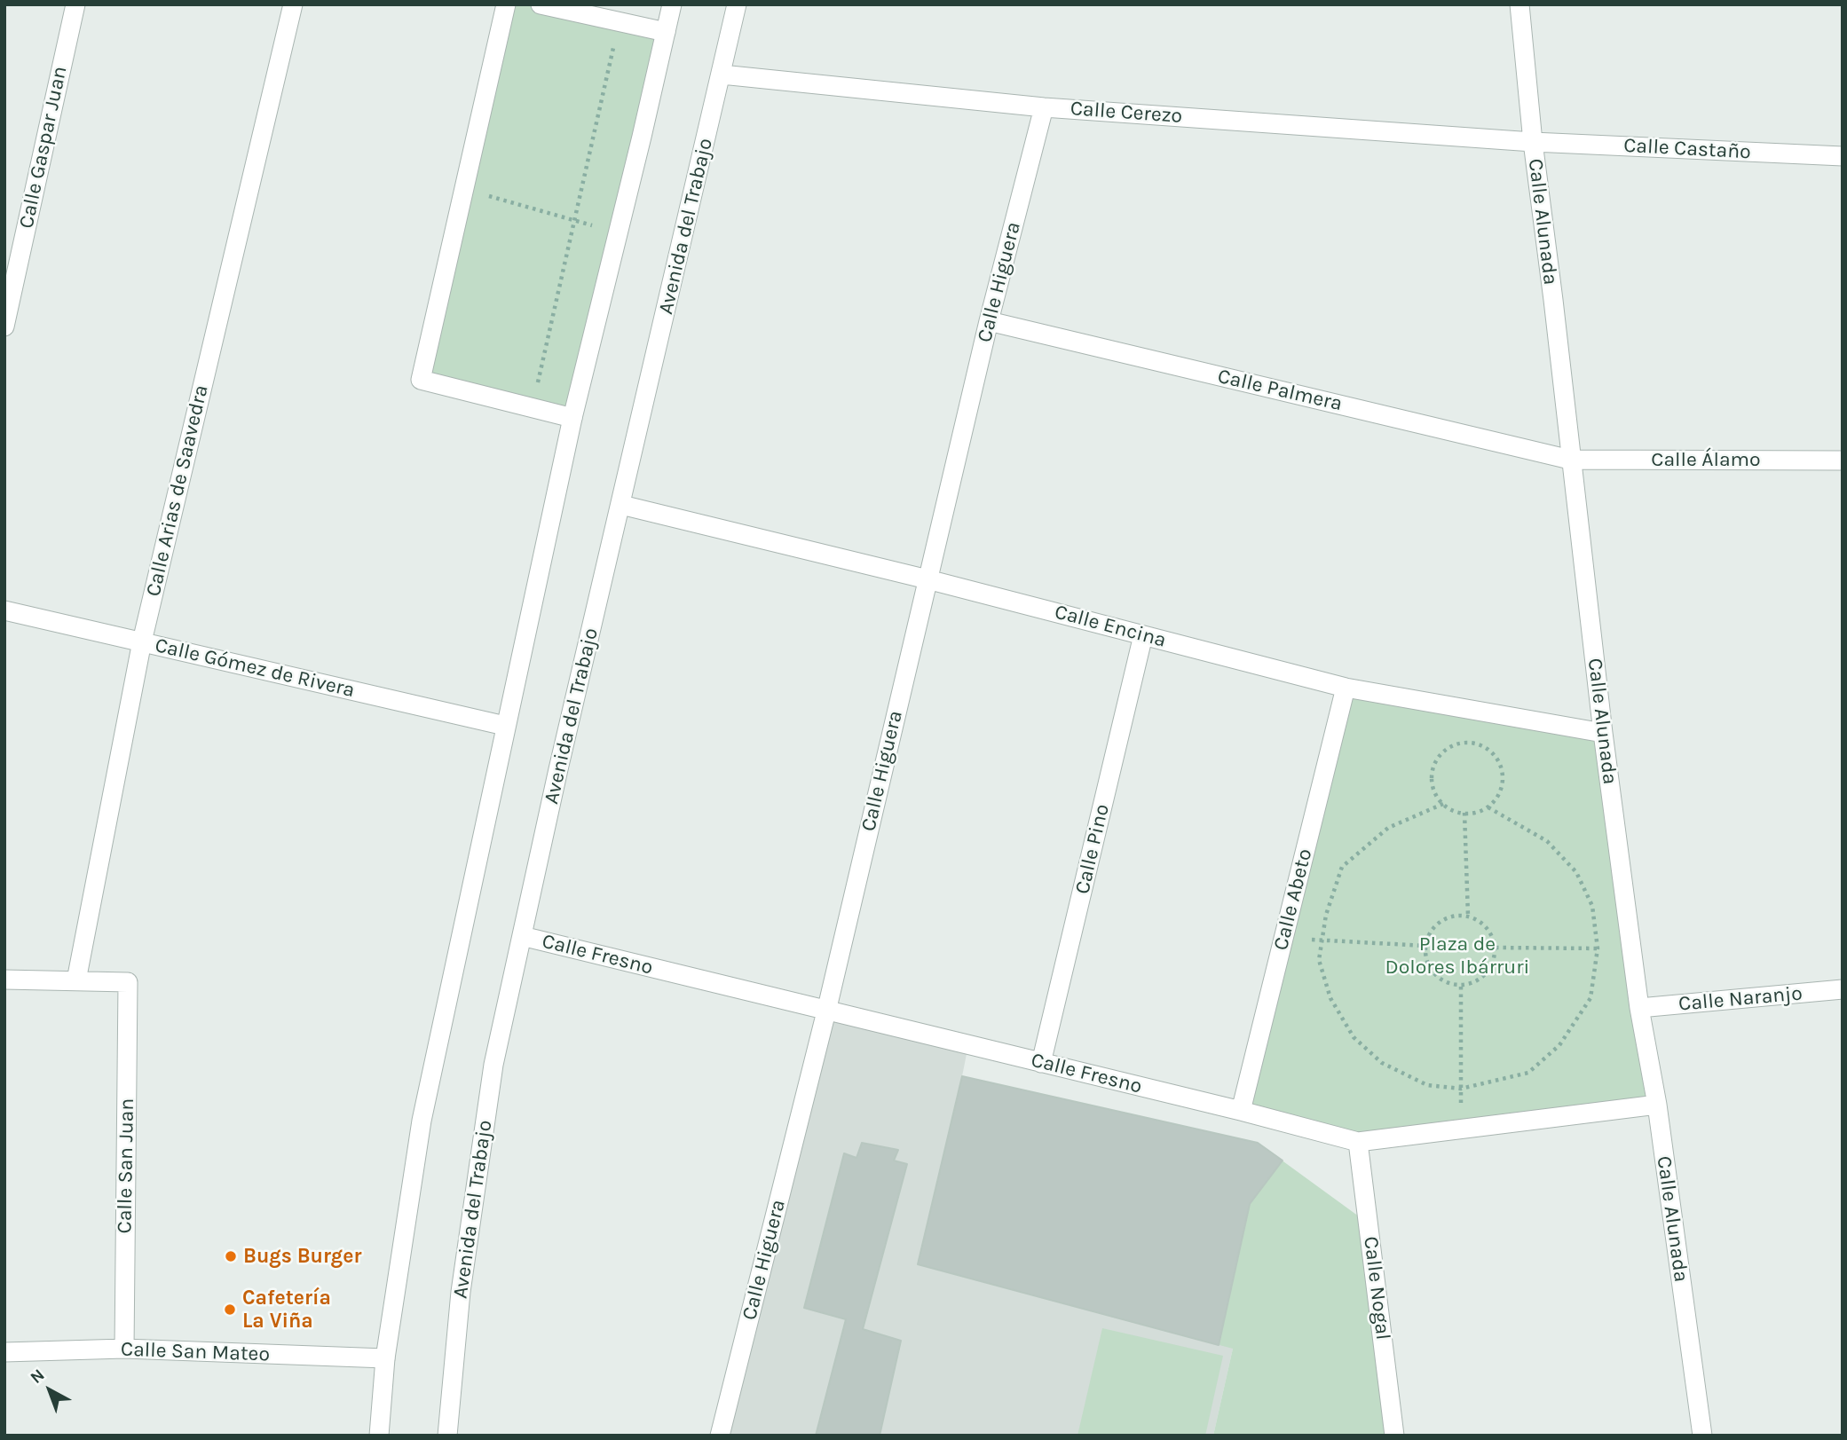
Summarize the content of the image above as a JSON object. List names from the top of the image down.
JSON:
{
  "streets": {
    "street": [
      "Calle Cerezo",
      "Calle Gaspar Juan",
      "Calle Castaño",
      "Calle Alunada",
      "Avenida del Trabajo",
      "Calle Higuera",
      "Calle Palmera",
      "Calle Álamo",
      "Calle Arias de Saavedra",
      "Calle Encina",
      "Calle Gómez de Rivera",
      "Calle Pino",
      "Calle Abeto",
      "Calle Fresno",
      "Calle Naranjo",
      "Calle San Juan",
      "Calle Nogal",
      "Calle San Mateo"
    ]
  },
  "crossings": [
    ["Calle Cerezo", "Calle Castaño"],
    ["Calle Cerezo", "Calle Alunada"],
    ["Calle Cerezo", "Avenida del Trabajo"],
    ["Calle Cerezo", "Calle Higuera"],
    ["Calle Castaño", "Calle Alunada"],
    ["Calle Alunada", "Calle Palmera"],
    ["Calle Alunada", "Calle Álamo"],
    ["Calle Alunada", "Calle Encina"],
    ["Calle Alunada", "Calle Fresno"],
    ["Calle Alunada", "Calle Naranjo"],
    ["Avenida del Trabajo", "Calle Encina"],
    ["Avenida del Trabajo", "Calle Fresno"],
    ["Calle Higuera", "Calle Palmera"],
    ["Calle Higuera", "Calle Encina"],
    ["Calle Higuera", "Calle Fresno"],
    ["Calle Palmera", "Calle Álamo"],
    ["Calle Arias de Saavedra", "Calle Gómez de Rivera"],
    ["Calle Arias de Saavedra", "Calle San Juan"],
    ["Calle Encina", "Calle Pino"],
    ["Calle Encina", "Calle Abeto"],
    ["Calle Pino", "Calle Fresno"],
    ["Calle Abeto", "Calle Fresno"],
    ["Calle Fresno", "Calle Nogal"],
    ["Calle San Juan", "Calle San Mateo"]
  ],
  "parks": ["Plaza de Dolores Ibárruri"],
  "places": ["Bugs Burger", "Cafetería La Viña"],
  "north": "top left"
}
